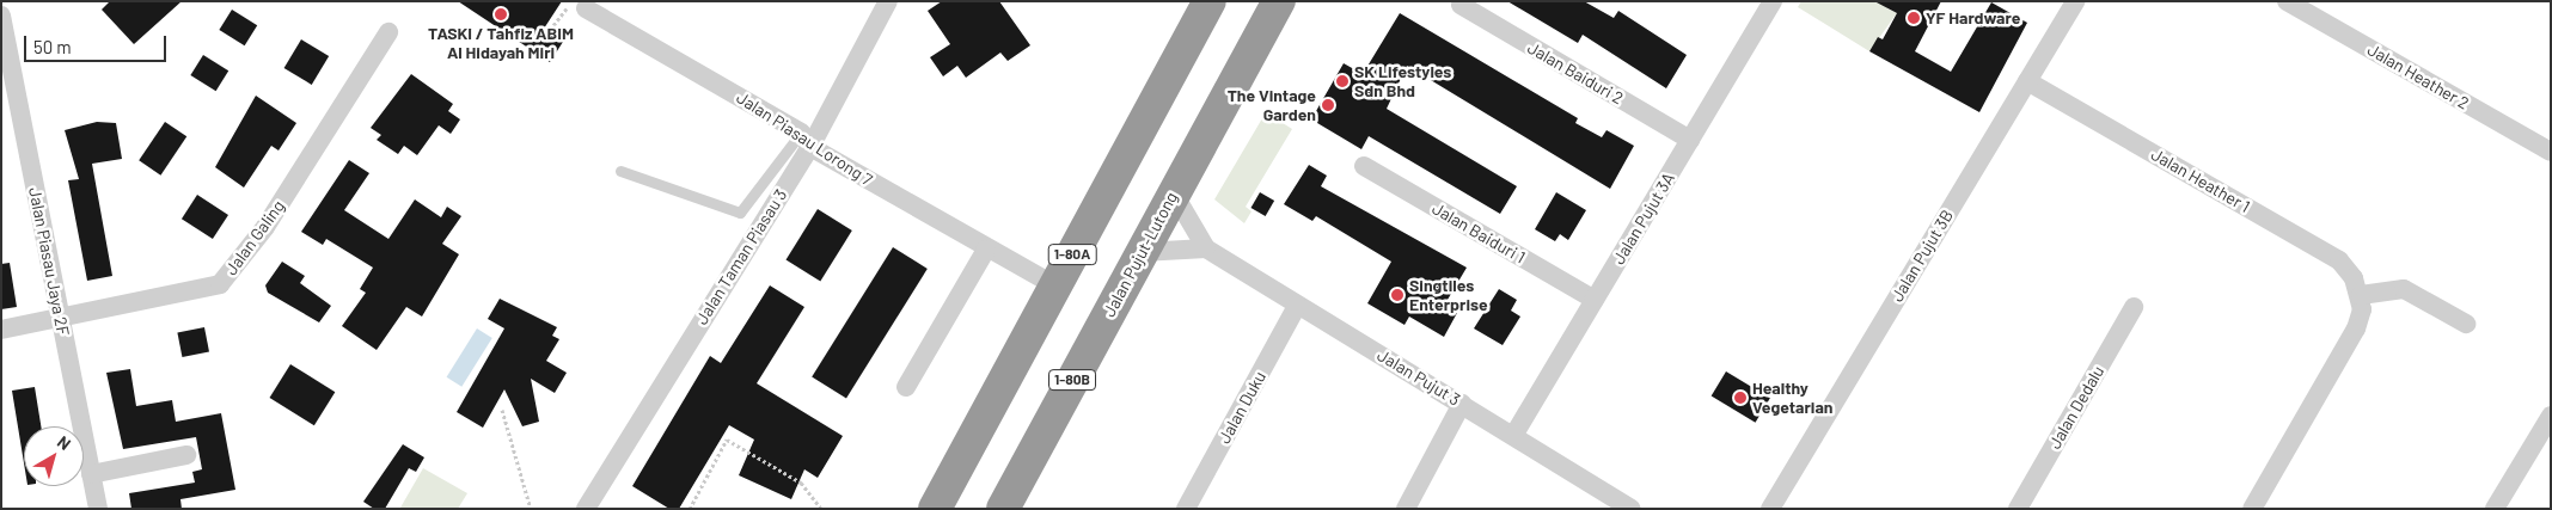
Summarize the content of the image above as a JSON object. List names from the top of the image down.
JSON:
{
  "streets": {
    "highway": ["1-80A", "Jalan Pujut-Lutong", "1-80B"],
    "street": [
      "Jalan Baiduri 2",
      "Jalan Heather 2",
      "Jalan Piasau Lorong 7",
      "Jalan Heather 1",
      "Jalan Pujut 3A",
      "Jalan Baiduri 1",
      "Jalan Galing",
      "Jalan Pujut 3B",
      "Jalan Taman Piasau 3",
      "Jalan Piasau Jaya 2F",
      "Jalan Pujut 3",
      "Jalan Duku",
      "Jalan Dedalu"
    ]
  },
  "crossings": [
    ["Jalan Baiduri 2", "Jalan Pujut 3A"],
    ["Jalan Piasau Lorong 7", "1-80A"],
    ["Jalan Piasau Lorong 7", "Jalan Taman Piasau 3"],
    ["Jalan Heather 1", "Jalan Pujut 3B"],
    ["Jalan Pujut 3A", "Jalan Baiduri 1"],
    ["Jalan Pujut 3A", "Jalan Pujut 3"],
    ["Jalan Galing", "Jalan Piasau Jaya 2F"],
    ["Jalan Pujut-Lutong", "Jalan Pujut 3"],
    ["Jalan Pujut 3", "Jalan Duku"]
  ],
  "places": [
    "TASKI / Tahfiz ABIM Al Hidayah Miri",
    "YF Hardware",
    "SK Lifestyles Sdn Bhd",
    "The Vintage Garden",
    "Singtiles Enterprise",
    "Healthy Vegetarian"
  ],
  "scale_bar": "50 m",
  "north": "top right"
}
